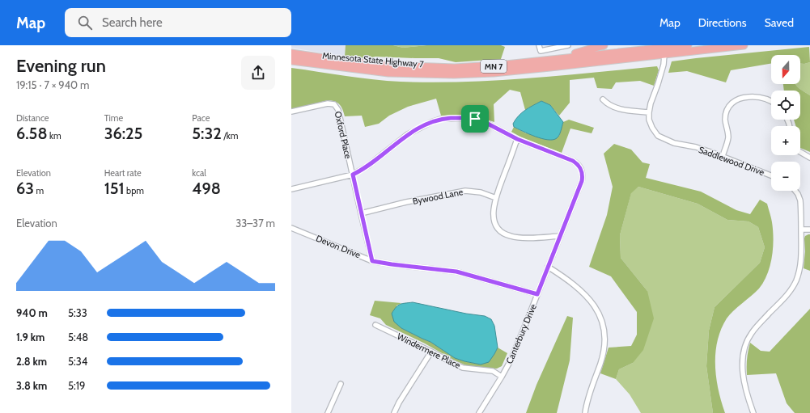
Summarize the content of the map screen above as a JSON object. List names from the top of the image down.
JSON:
{
  "streets": {
    "main road": ["Minnesota State Highway 7", "MN 7"],
    "street": [
      "Oxford Place",
      "Saddlewood Drive",
      "Bywood Lane",
      "Devon Drive",
      "Canterbury Drive",
      "Windermere Place"
    ]
  },
  "crossings": [
    ["Minnesota State Highway 7", "Saddlewood Drive"],
    ["Oxford Place", "Bywood Lane"],
    ["Oxford Place", "Devon Drive"],
    ["Oxford Place", "Canterbury Drive"],
    ["Bywood Lane", "Canterbury Drive"],
    ["Devon Drive", "Canterbury Drive"],
    ["Canterbury Drive", "Windermere Place"]
  ],
  "north": "bottom",
  "page": {
    "header": "Map",
    "search": "Search here",
    "nav": ["Map", "Directions", "Saved"],
    "heading": ["Evening run", "19:15 · 7 × 940 m"],
    "map_buttons": ["+", "−"],
    "stats": [
      ["Distance", "6.58 km"],
      ["Time", "36:25"],
      ["Pace", "5:32 /km"],
      ["Elevation", "63 m"],
      ["Heart rate", "151 bpm"],
      ["kcal", "498"]
    ],
    "chart": ["Elevation", "33–37 m"],
    "list": [
      {
        "name": "940 m",
        "note": "5:33"
      },
      {
        "name": "1.9 km",
        "note": "5:48"
      },
      {
        "name": "2.8 km",
        "note": "5:34"
      },
      {
        "name": "3.8 km",
        "note": "5:19"
      }
    ]
  }
}
